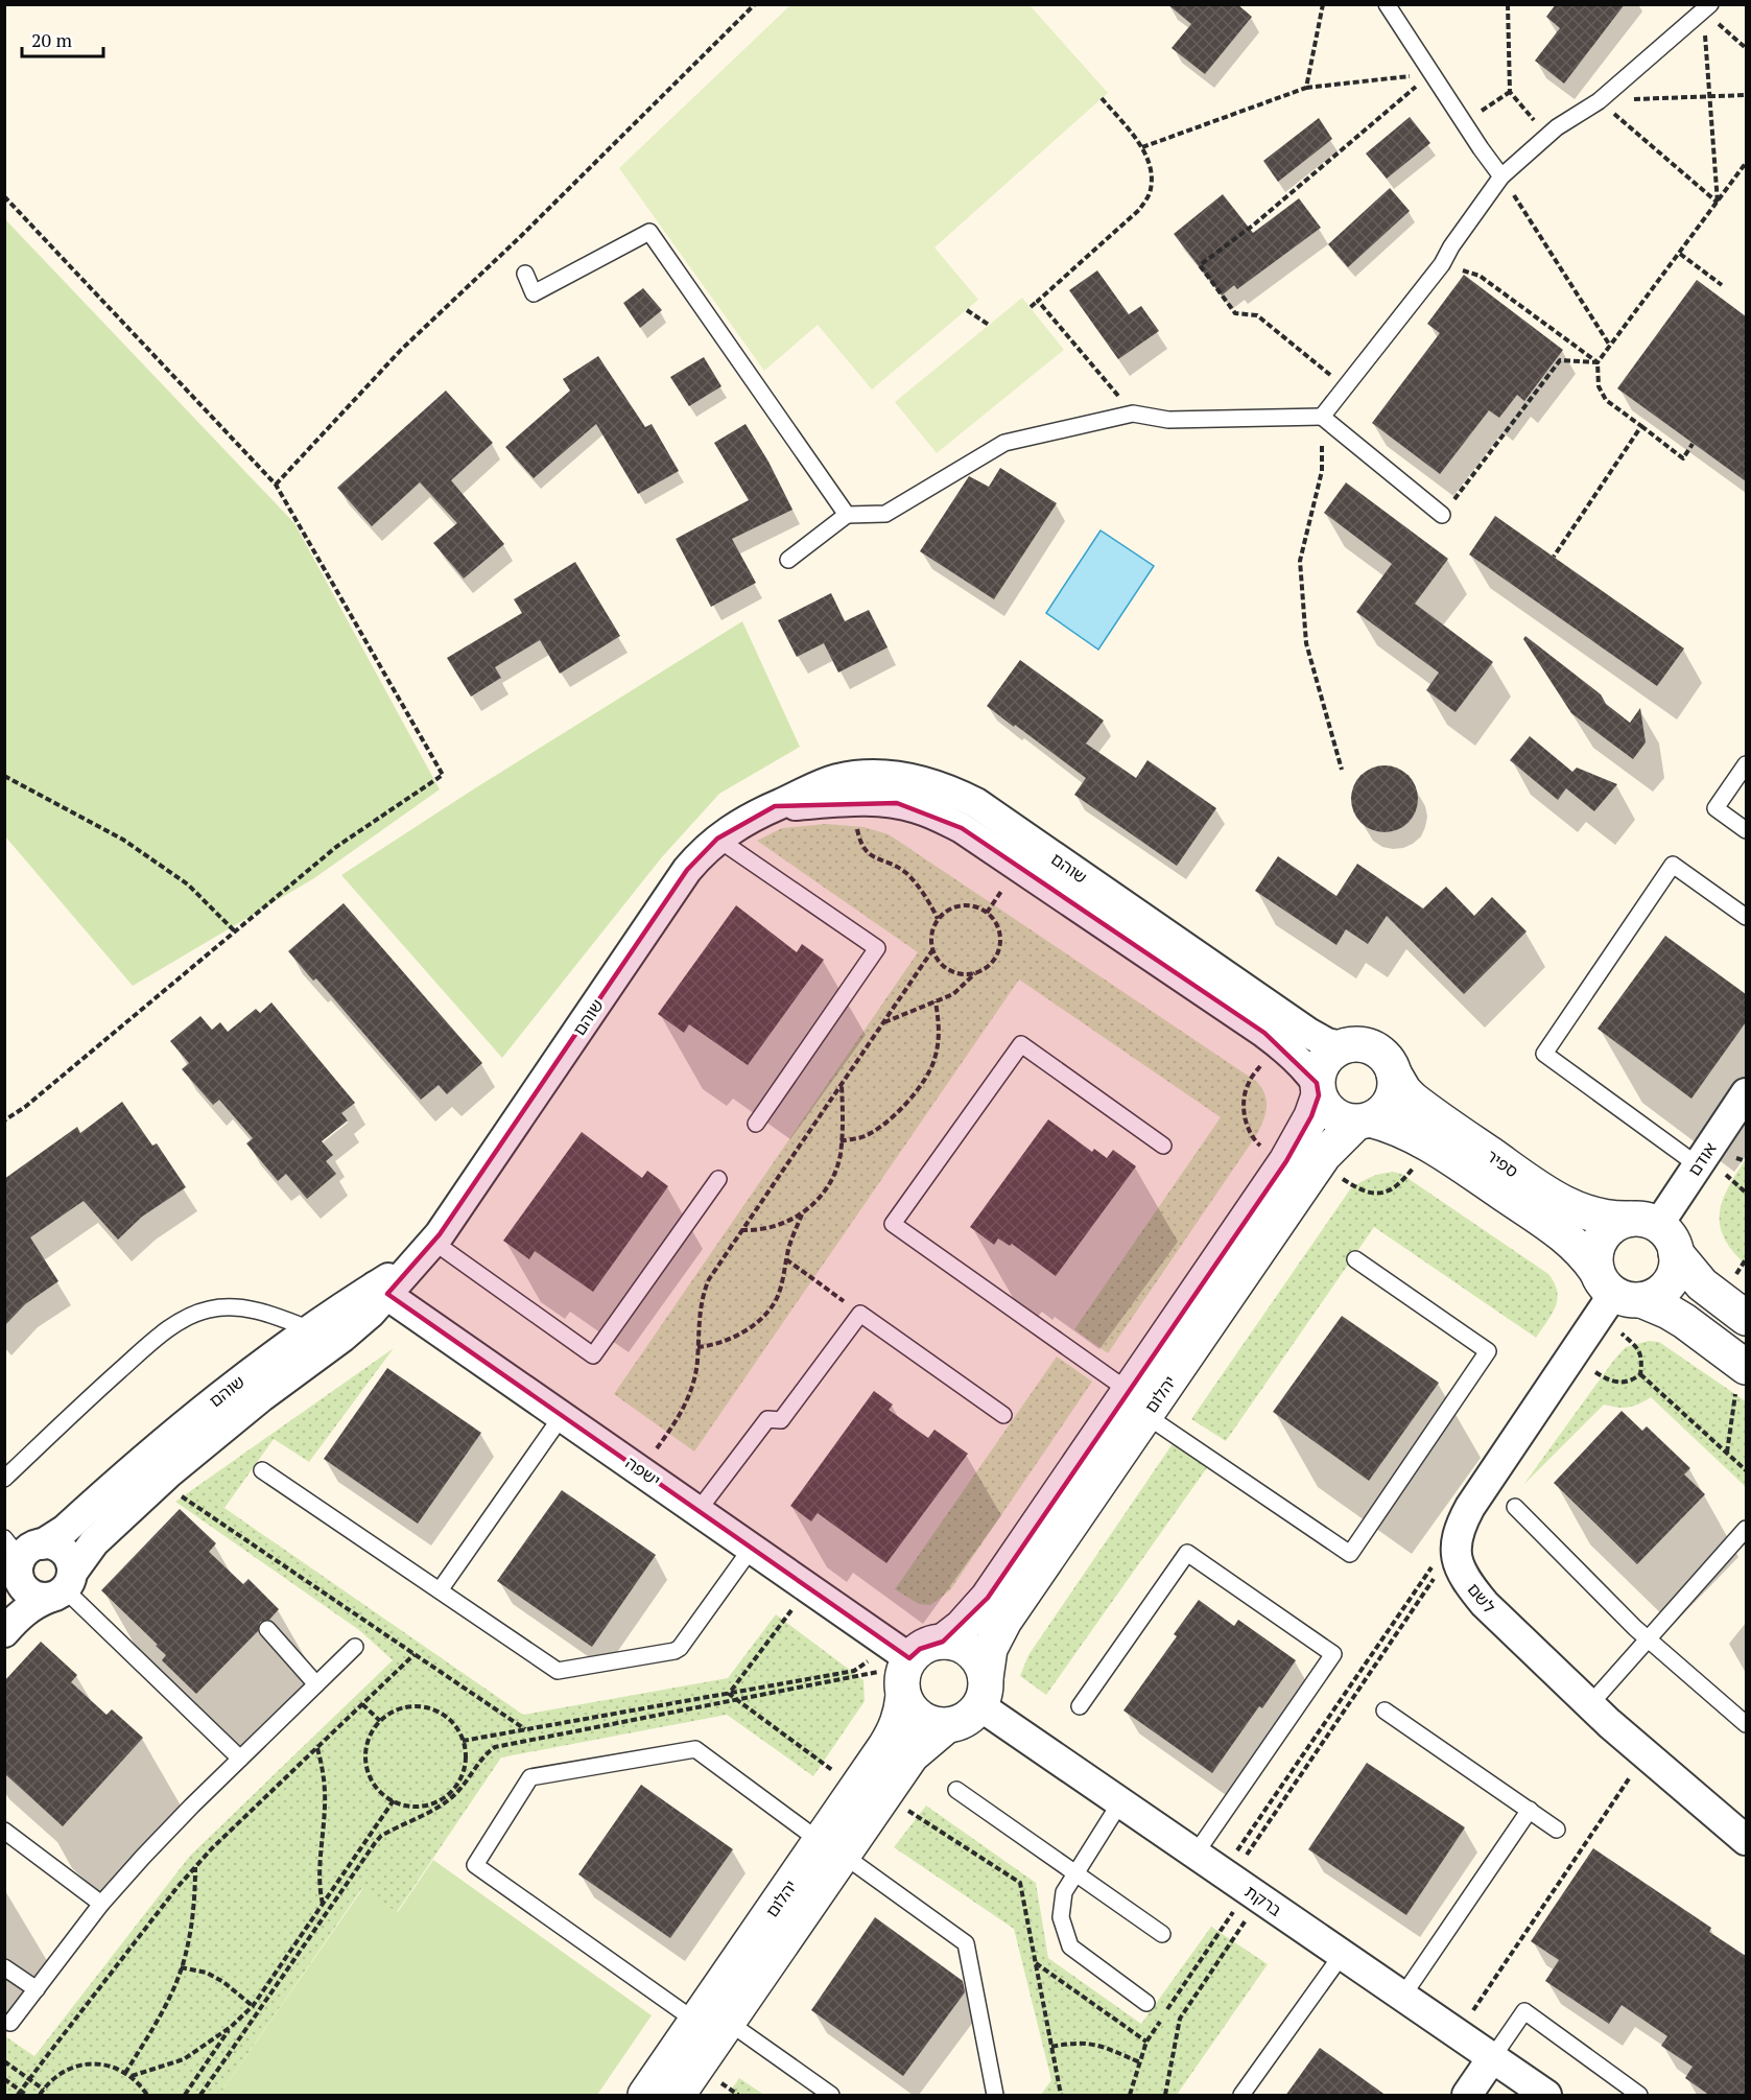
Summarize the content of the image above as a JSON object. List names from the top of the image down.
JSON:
{
  "streets": {
    "street": [
      "שוהם",
      "אודם",
      "ספיר",
      "יהלום",
      "ישפה",
      "לשם",
      "ברקת"
    ]
  },
  "crossings": [
    ["שוהם", "ספיר"],
    ["שוהם", "יהלום"],
    ["שוהם", "ישפה"],
    ["אודם", "ספיר"],
    ["ספיר", "יהלום"],
    ["יהלום", "ישפה"],
    ["יהלום", "ברקת"],
    ["ישפה", "ברקת"]
  ],
  "scale_bar": "20 m"
}
